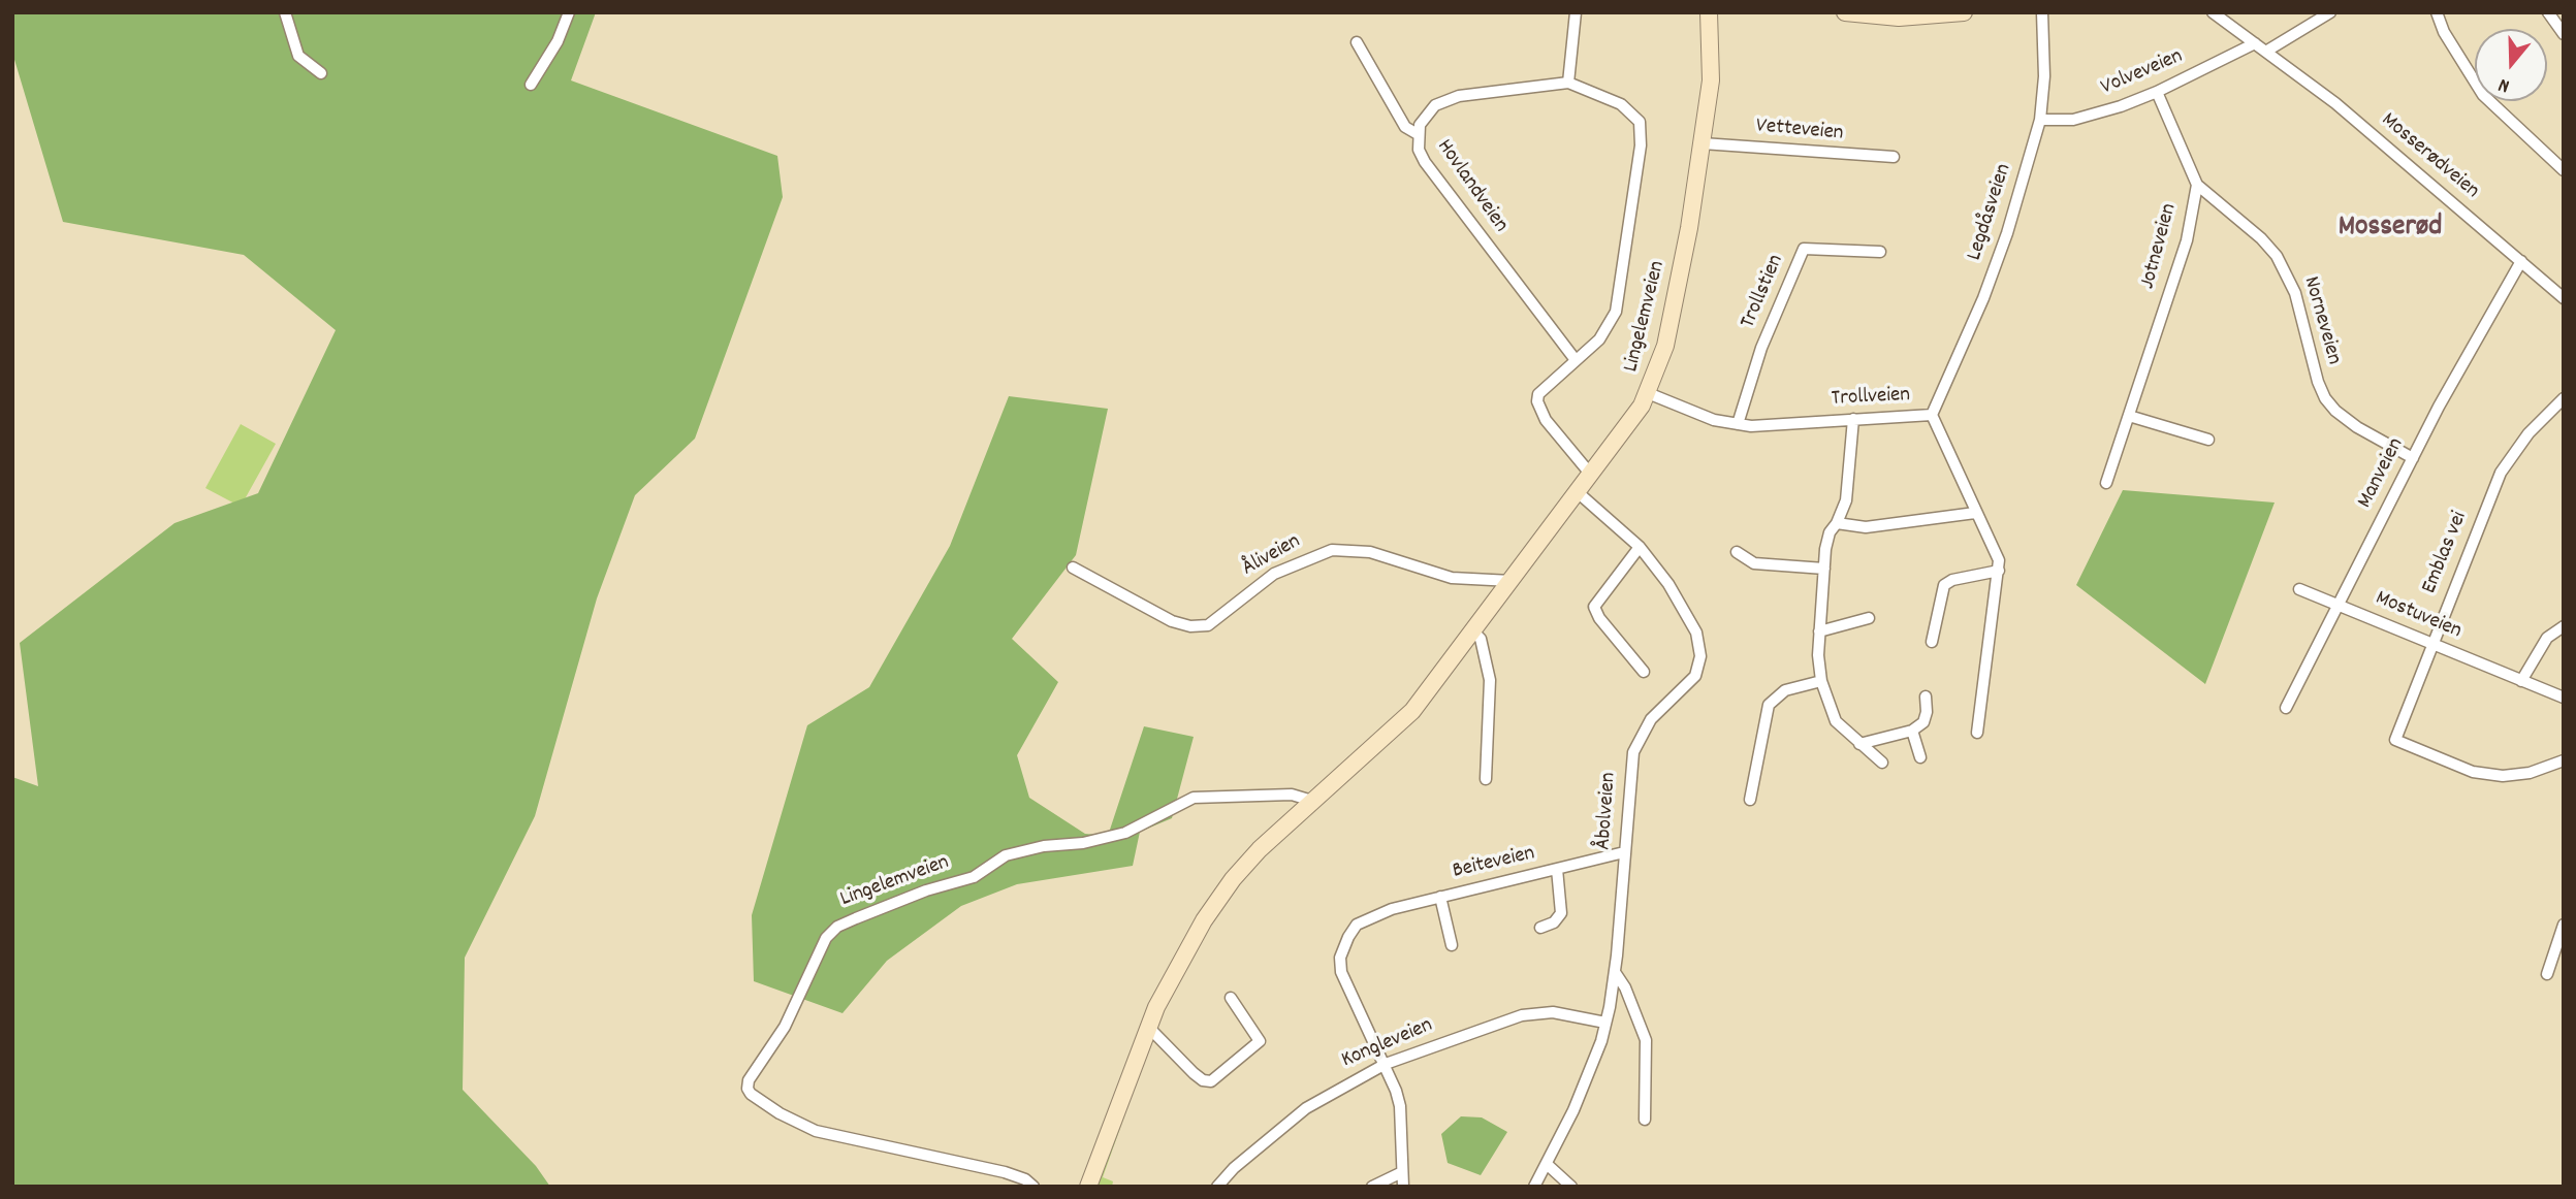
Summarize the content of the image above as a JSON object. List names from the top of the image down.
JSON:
{
  "streets": {
    "main road": ["Lingelemveien"],
    "street": [
      "Volveveien",
      "Vetteveien",
      "Mosserødveien",
      "Hovlandveien",
      "Legdåsveien",
      "Jotneveien",
      "Trollstien",
      "Norneveien",
      "Trollveien",
      "Manveien",
      "Emblas vei",
      "Åliveien",
      "Mostuveien",
      "Åbolveien",
      "Beiteveien",
      "Kongleveien"
    ]
  },
  "crossings": [
    ["Volveveien", "Mosserødveien"],
    ["Volveveien", "Legdåsveien"],
    ["Volveveien", "Jotneveien"],
    ["Vetteveien", "Lingelemveien"],
    ["Mosserødveien", "Manveien"],
    ["Legdåsveien", "Trollveien"],
    ["Jotneveien", "Norneveien"],
    ["Trollstien", "Trollveien"],
    ["Lingelemveien", "Trollveien"],
    ["Lingelemveien", "Åliveien"],
    ["Lingelemveien", "Åbolveien"],
    ["Norneveien", "Manveien"],
    ["Manveien", "Mostuveien"],
    ["Emblas vei", "Mostuveien"],
    ["Åbolveien", "Beiteveien"],
    ["Åbolveien", "Kongleveien"],
    ["Beiteveien", "Kongleveien"]
  ],
  "districts": ["Mosserød"],
  "north": "bottom"
}
